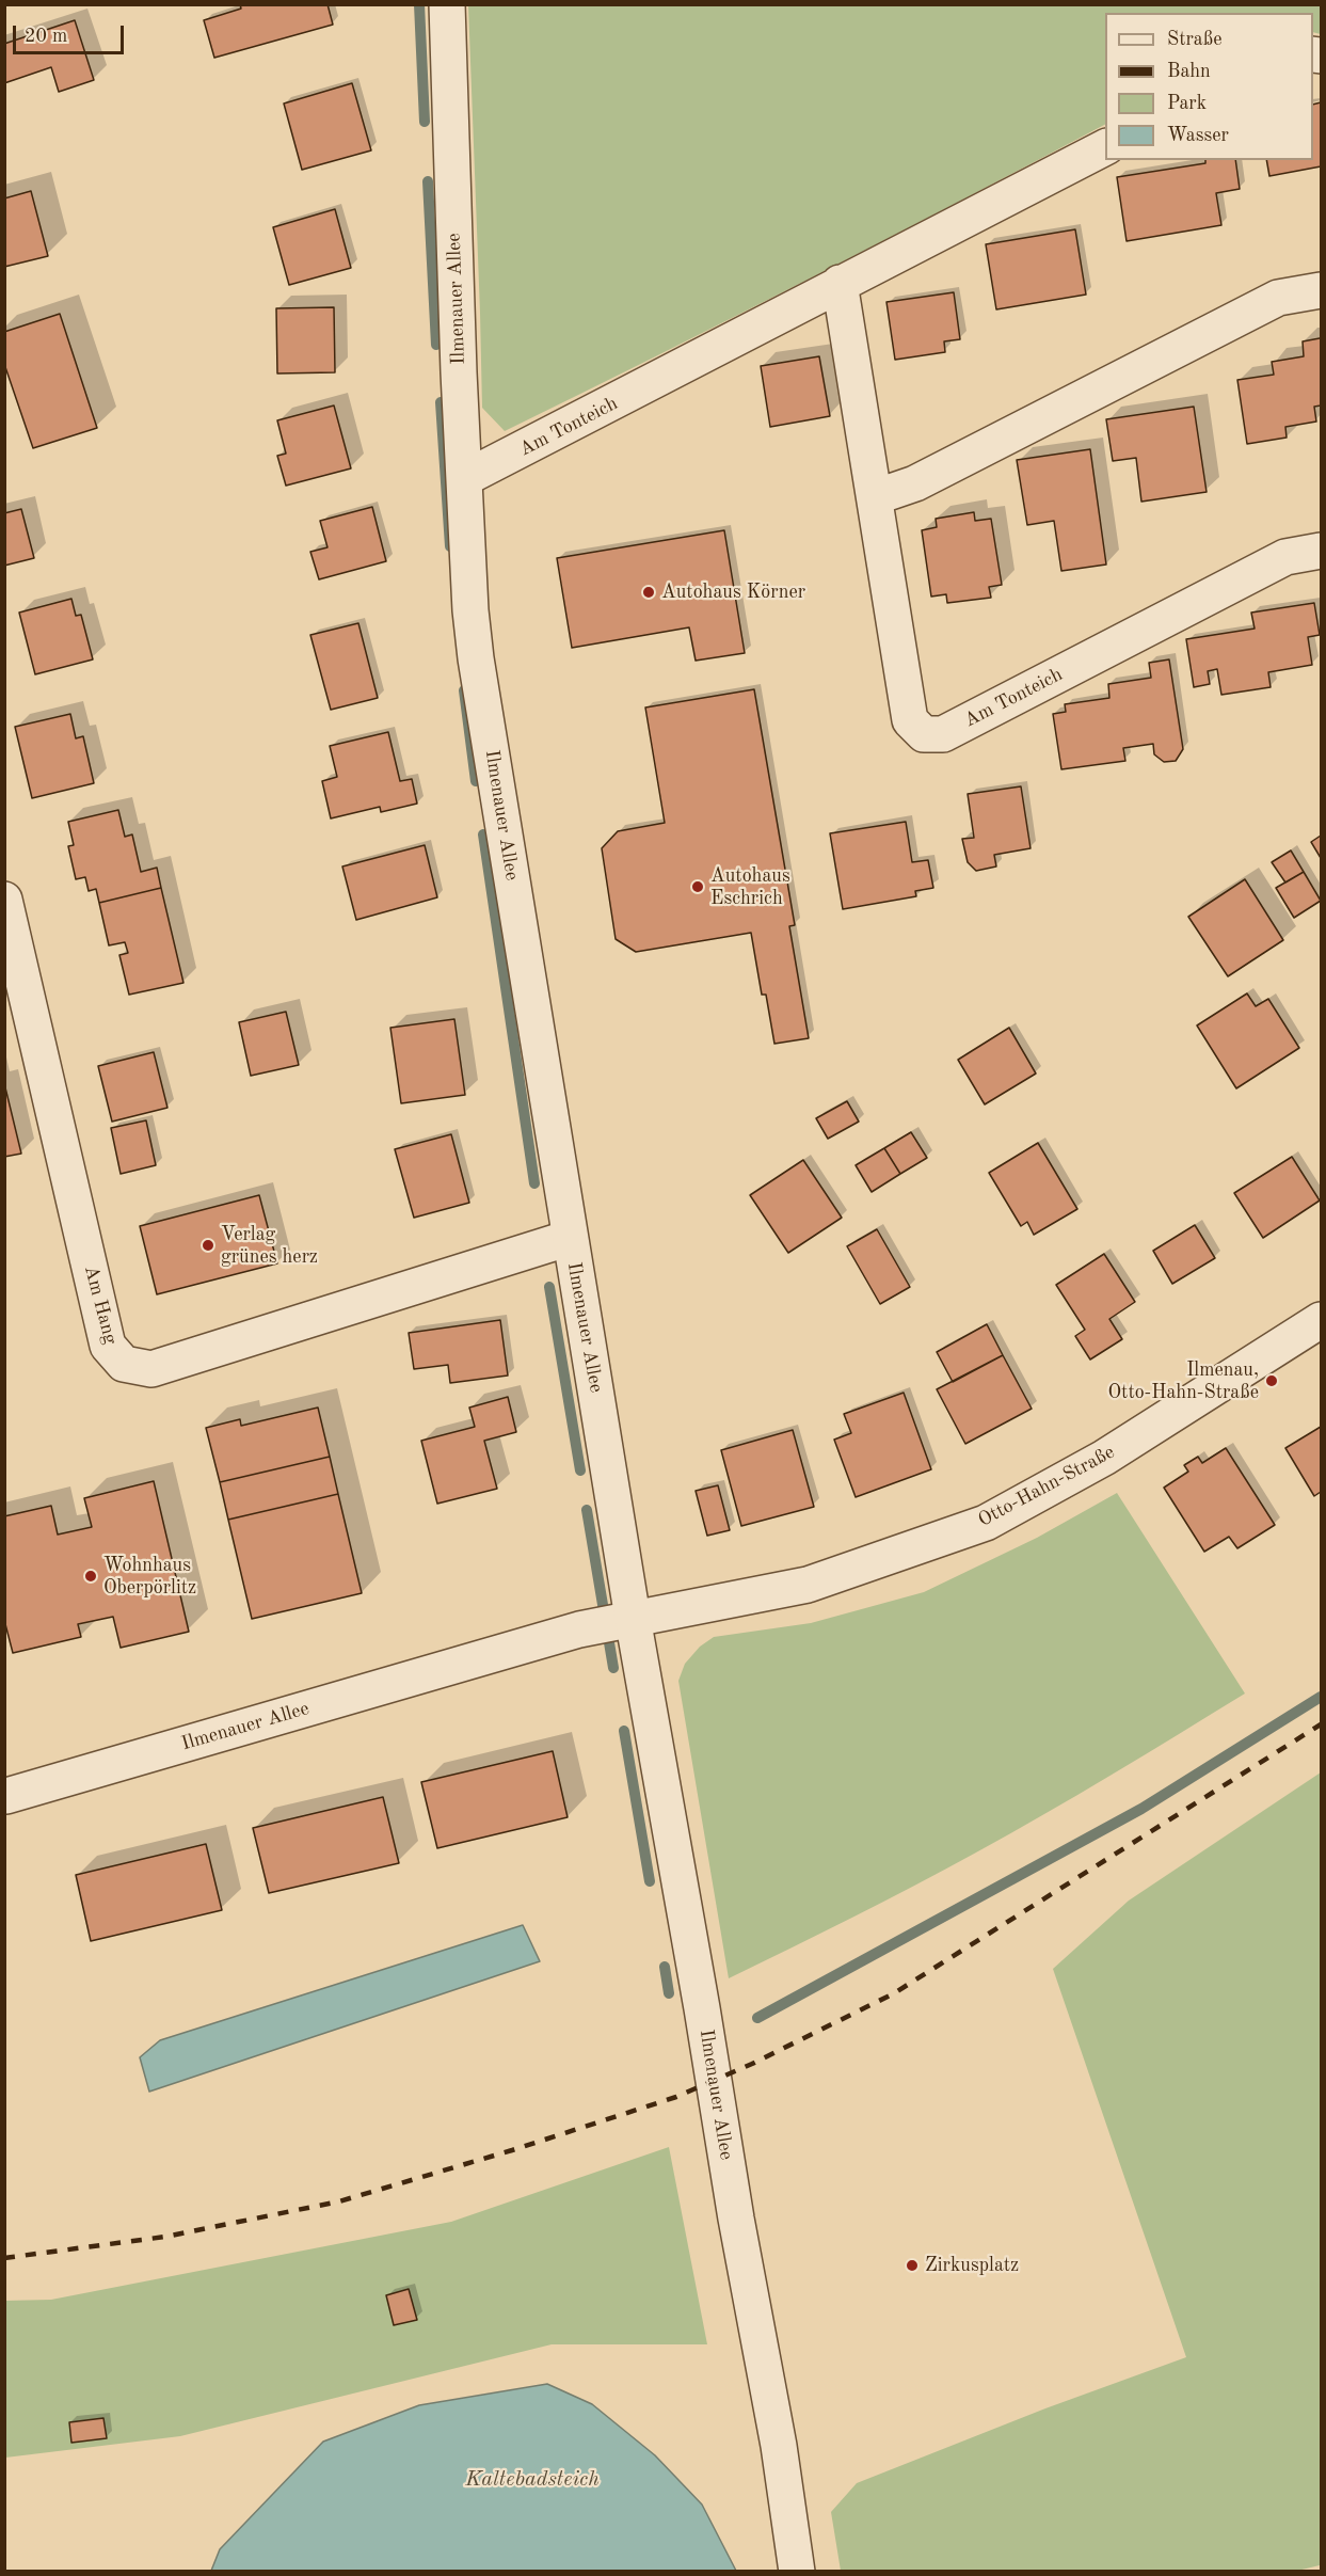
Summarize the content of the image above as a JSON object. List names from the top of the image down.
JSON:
{
  "streets": {
    "street": [
      "Ilmenauer Allee",
      "Am Tonteich",
      "Am Hang",
      "Otto-Hahn-Straße"
    ]
  },
  "crossings": [
    ["Ilmenauer Allee", "Am Tonteich"],
    ["Ilmenauer Allee", "Am Hang"],
    ["Ilmenauer Allee", "Otto-Hahn-Straße"]
  ],
  "water": ["Kaltebadsteich"],
  "places": [
    "Autohaus Körner",
    "Autohaus Eschrich",
    "Verlag grünes herz",
    "Ilmenau, Otto-Hahn-Straße",
    "Wohnhaus Oberpörlitz",
    "Zirkusplatz"
  ],
  "legend": [
    "Straße",
    "Bahn",
    "Park",
    "Wasser"
  ],
  "scale_bar": "20 m"
}
